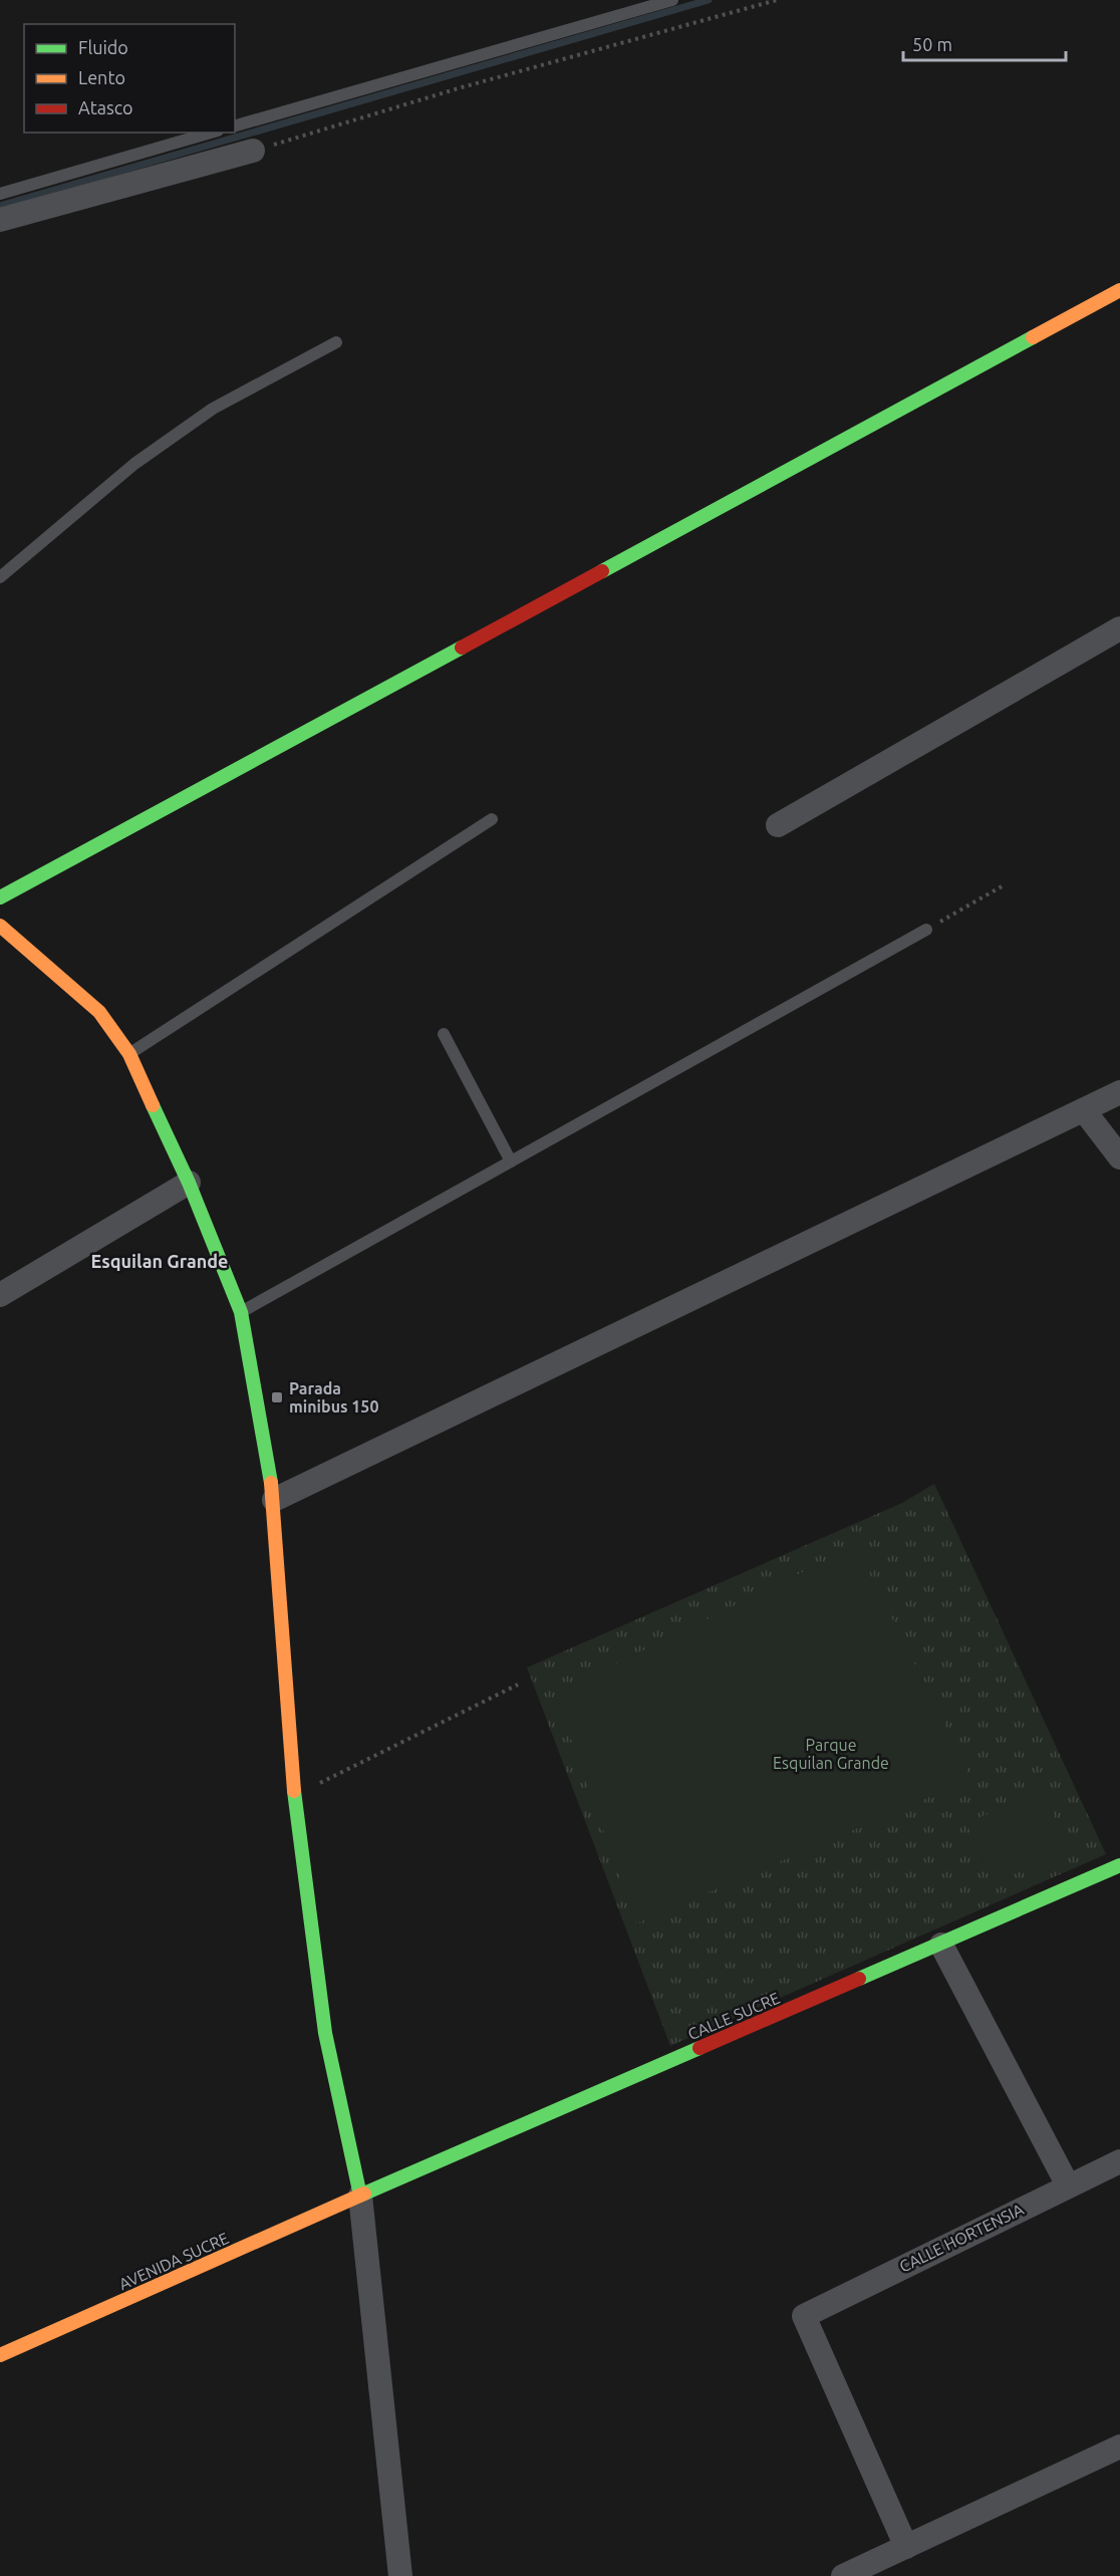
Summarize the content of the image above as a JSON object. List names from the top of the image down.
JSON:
{
  "streets": {
    "street": ["CALLE SUCRE", "CALLE HORTENSIA", "AVENIDA SUCRE"]
  },
  "crossings": [
    ["CALLE SUCRE", "AVENIDA SUCRE"]
  ],
  "districts": ["Esquilan Grande"],
  "parks": ["Parque Esquilan Grande"],
  "places": {
    "transit": ["Parada minibus 150"]
  },
  "legend": ["Fluido", "Lento", "Atasco"],
  "scale_bar": "50 m"
}
